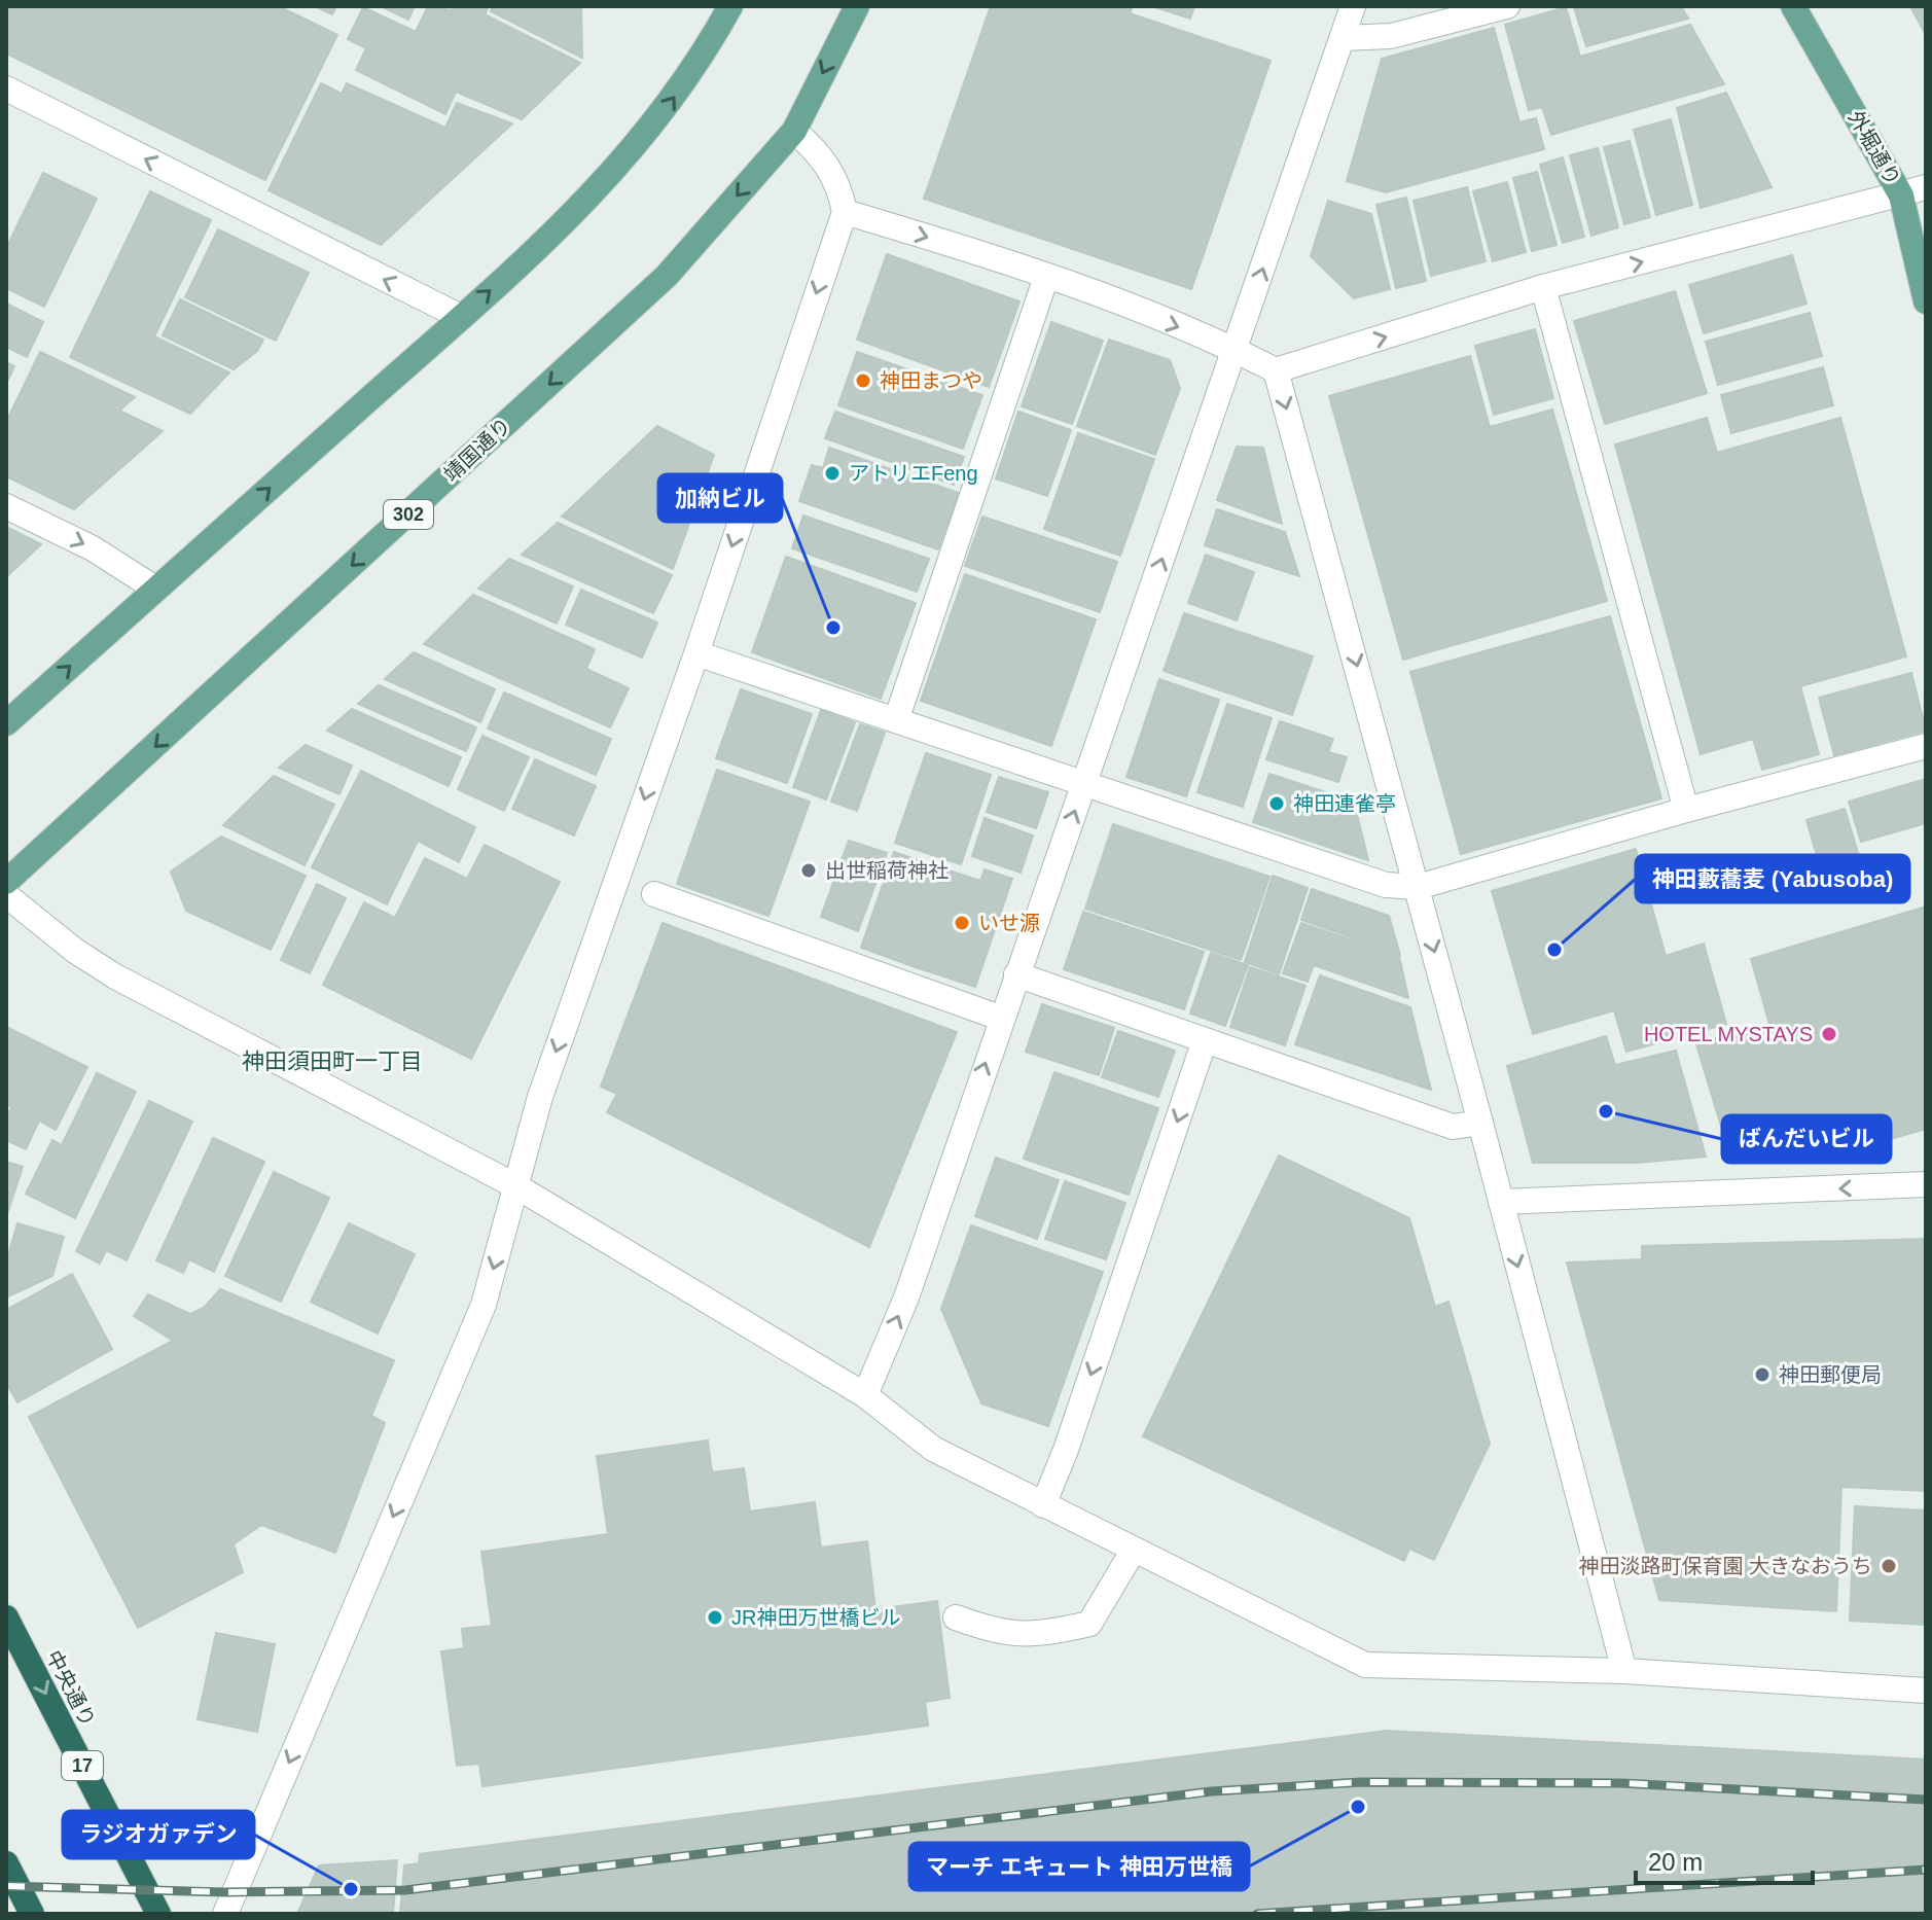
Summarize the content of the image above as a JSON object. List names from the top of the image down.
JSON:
{
  "streets": {
    "highway": ["中央通り", "17"],
    "main road": ["外堀通り", "靖国通り", "302"]
  },
  "one_way": ["中央通り"],
  "districts": ["神田須田町一丁目"],
  "places": [
    "神田まつや",
    "アトリエFeng",
    "加納ビル",
    "神田連雀亭",
    "出世稲荷神社",
    "いせ源",
    "神田藪蕎麦 (Yabusoba)",
    "HOTEL MYSTAYS",
    "ばんだいビル",
    "神田郵便局",
    "神田淡路町保育園 大きなおうち",
    "JR神田万世橋ビル",
    "マーチ エキュート 神田万世橋",
    "ラジオガァデン"
  ],
  "scale_bar": "20 m"
}
